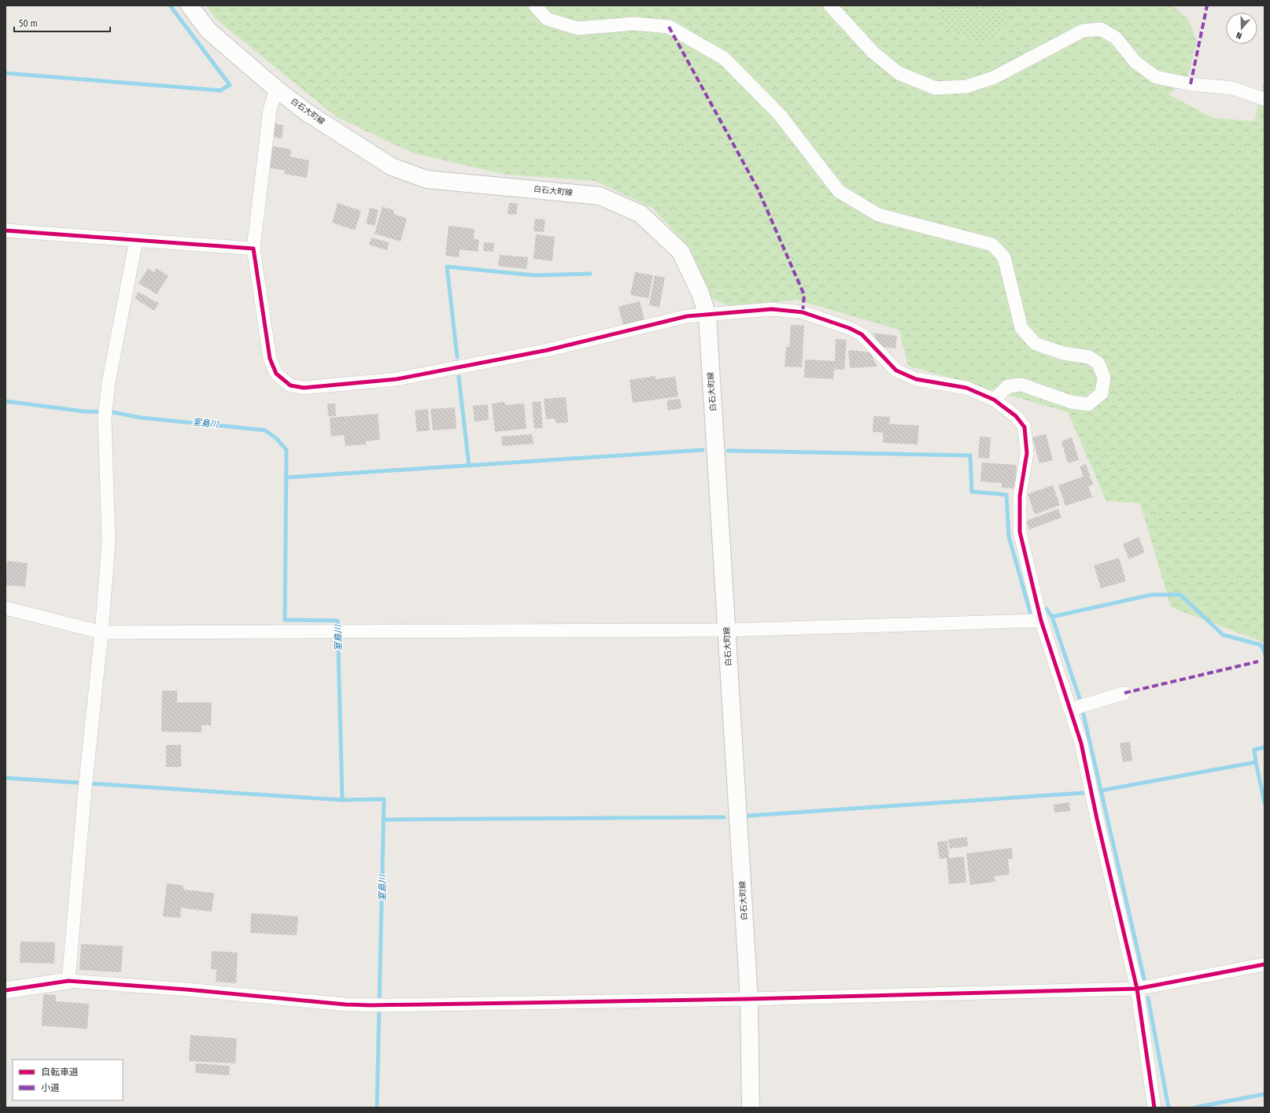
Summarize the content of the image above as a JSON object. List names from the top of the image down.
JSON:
{
  "streets": {
    "main road": ["白石大町線"]
  },
  "water": ["室島川"],
  "legend": ["自転車道", "小道"],
  "scale_bar": "50 m",
  "north": "bottom"
}
